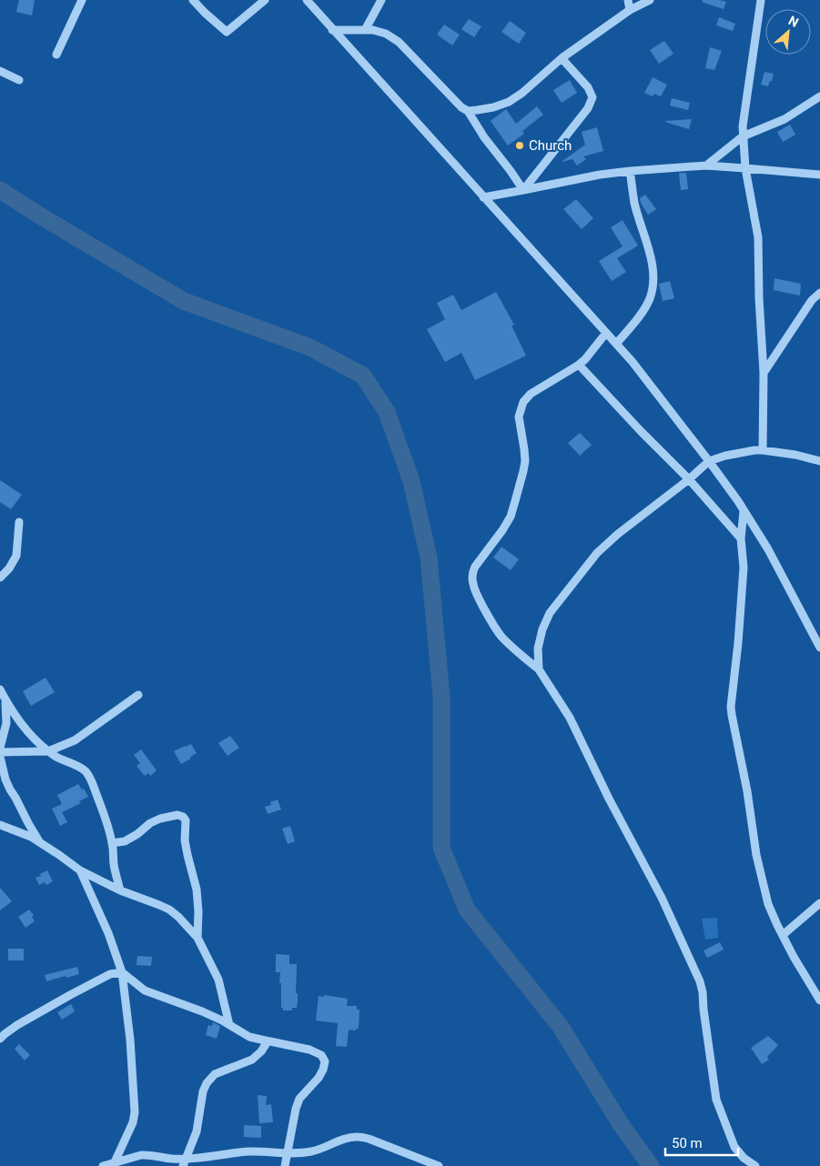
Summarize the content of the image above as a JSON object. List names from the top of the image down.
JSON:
{
  "places": ["Church"],
  "scale_bar": "50 m",
  "north": "top right"
}
